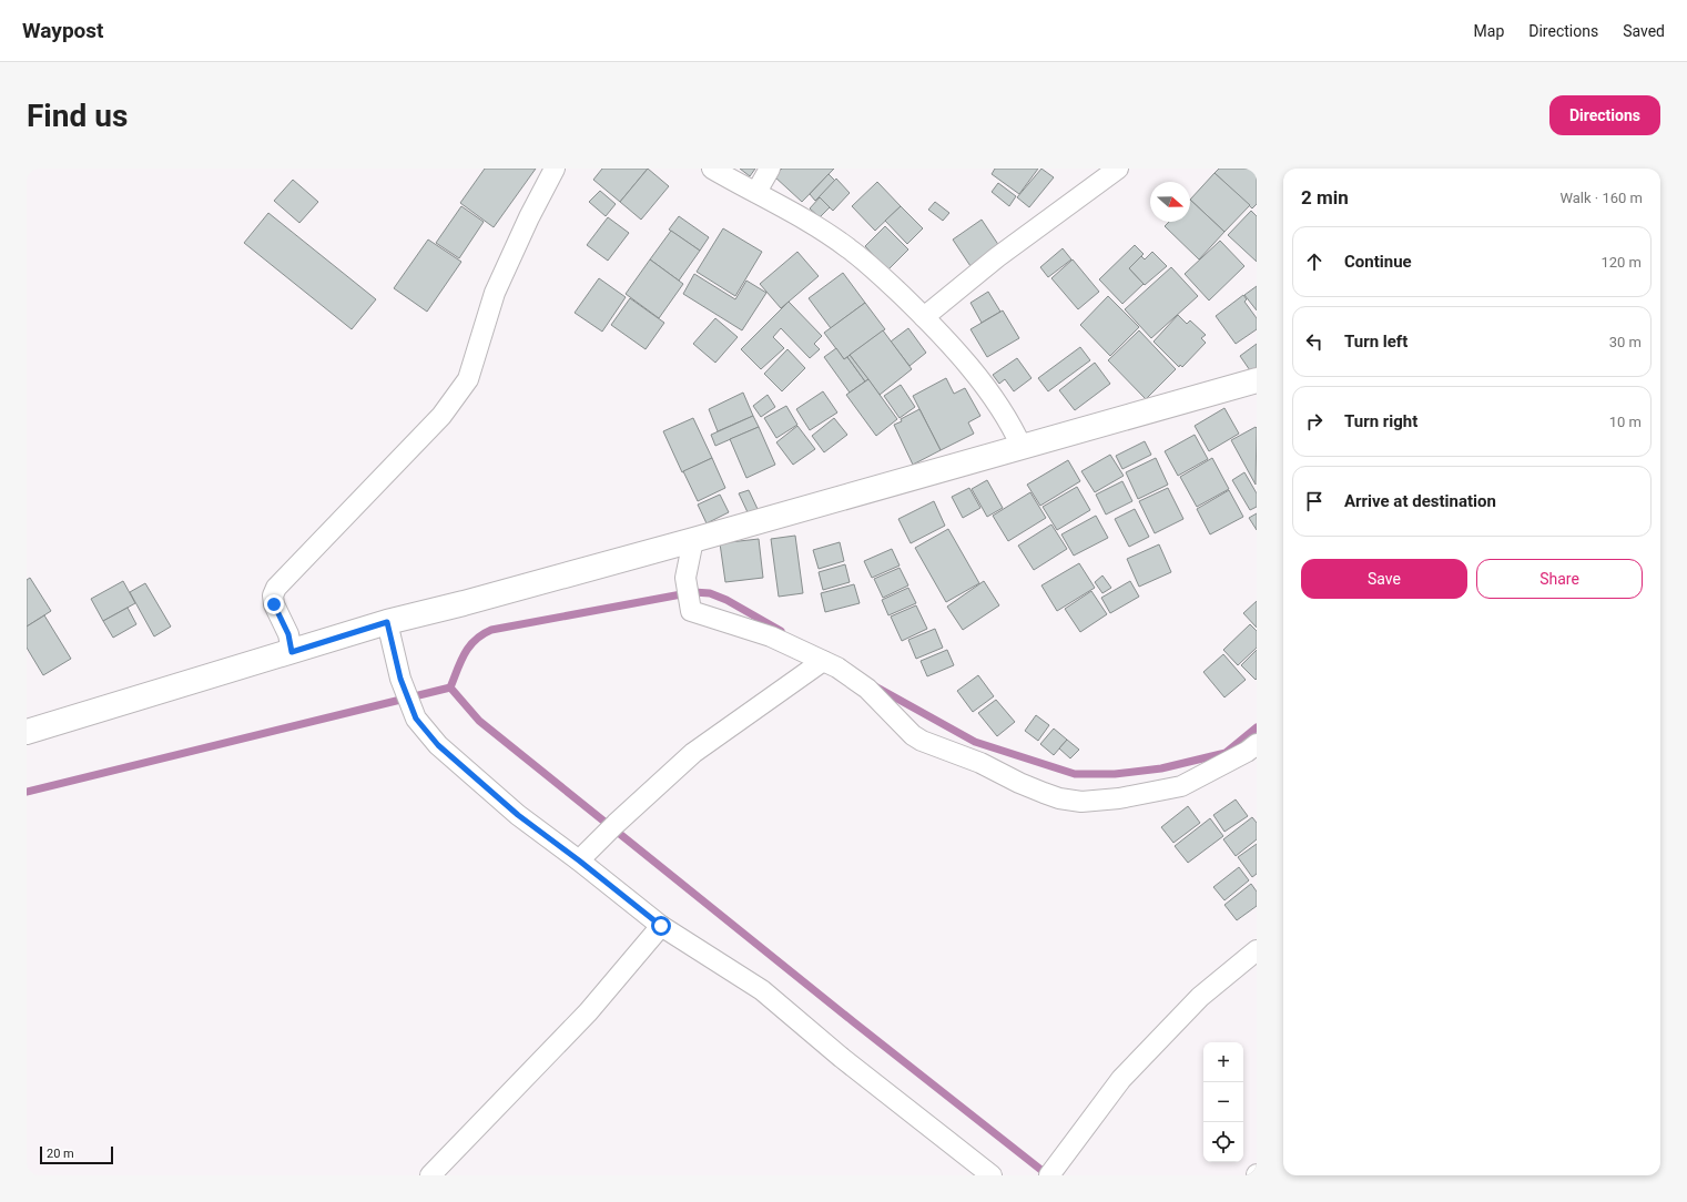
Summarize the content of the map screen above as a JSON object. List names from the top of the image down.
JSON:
{
  "scale_bar": "20 m",
  "north": "right",
  "page": {
    "header": "Waypost",
    "nav": ["Map", "Directions", "Saved"],
    "buttons": [
      "Directions",
      ["Save", "Share"]
    ],
    "title": "Find us",
    "heading": ["2 min", "Walk · 160 m"],
    "list": [
      ["Continue", "120 m"],
      ["Turn left", "30 m"],
      ["Turn right", "10 m"],
      "Arrive at destination"
    ],
    "map_buttons": ["+", "−"],
    "scale": "20 m"
  }
}
